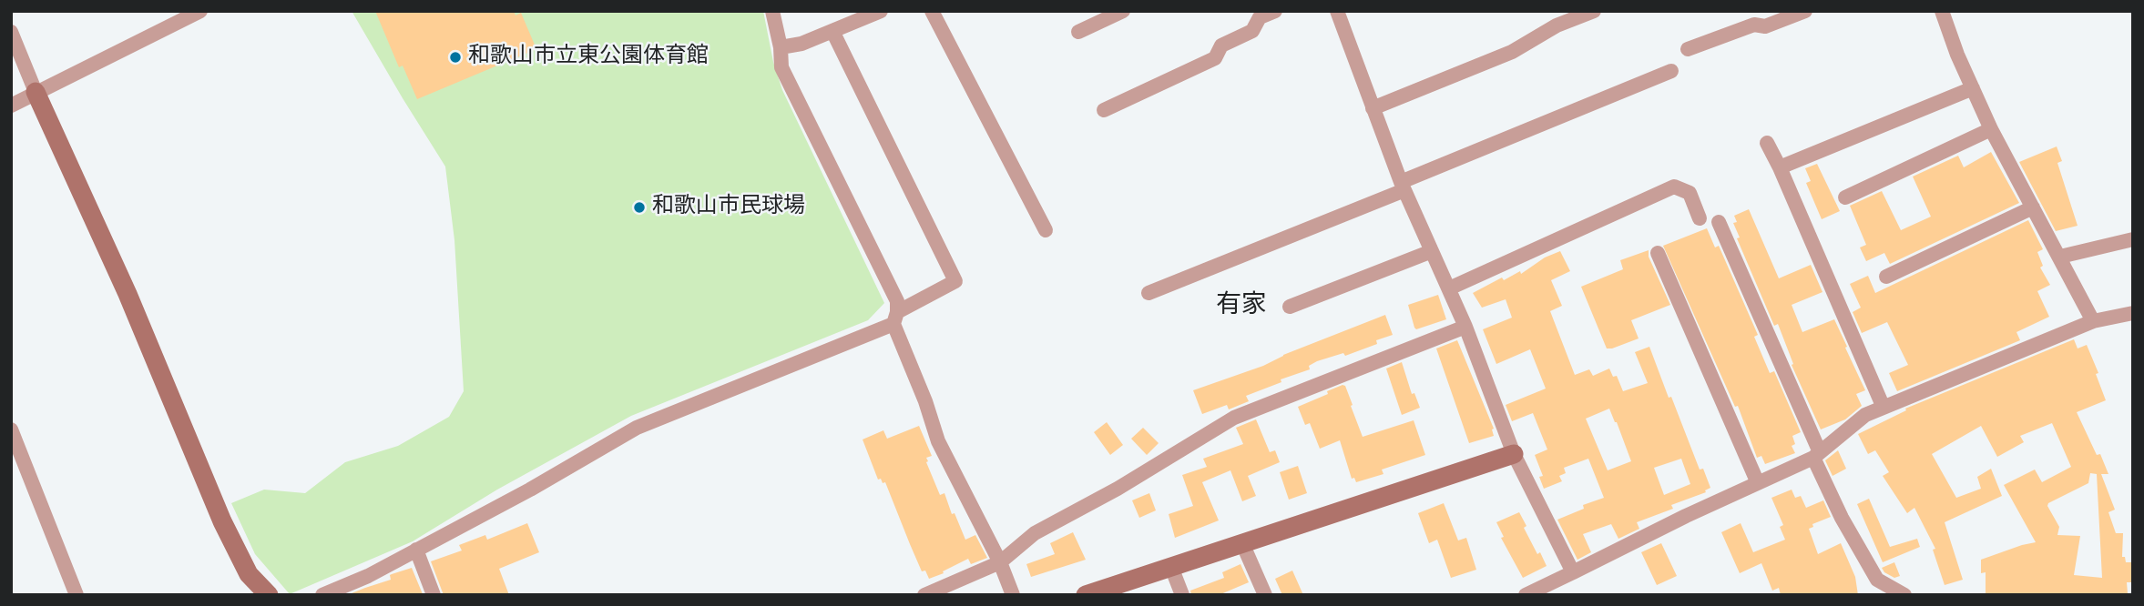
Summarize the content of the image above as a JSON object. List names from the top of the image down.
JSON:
{
  "districts": ["有家"],
  "places": ["和歌山市立東公園体育館", "和歌山市民球場"]
}
